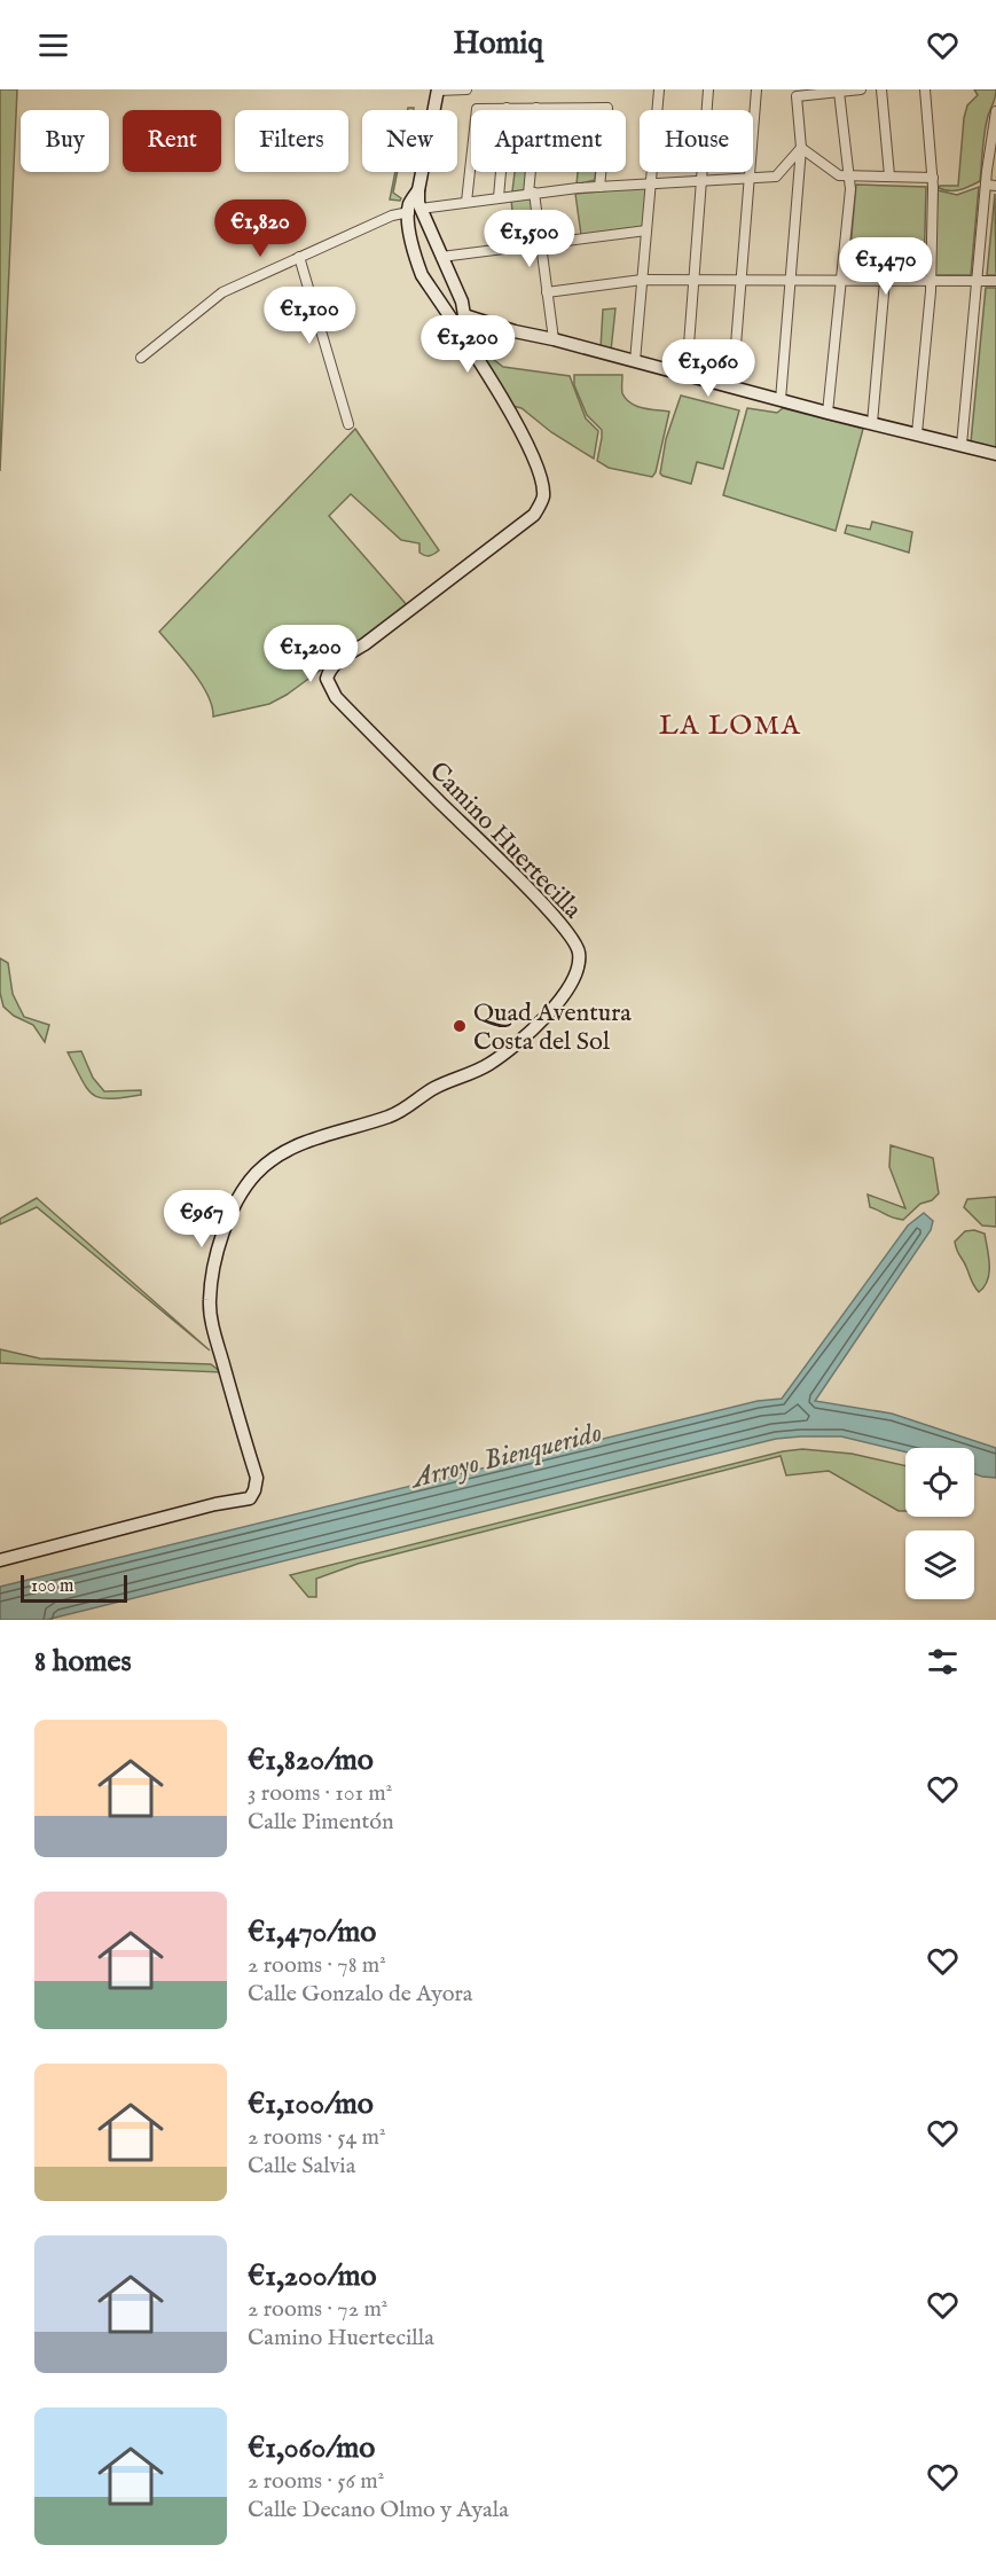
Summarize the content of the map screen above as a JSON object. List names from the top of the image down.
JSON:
{
  "streets": {
    "street": ["Camino Huertecilla"]
  },
  "districts": ["LA LOMA"],
  "water": ["Arroyo Bienquerido"],
  "places": ["Quad Aventura Costa del Sol"],
  "scale_bar": "100 m",
  "page": {
    "header": "Homiq",
    "chip": [
      "Buy",
      "Rent",
      "Filters",
      "New",
      "Apartment",
      "House"
    ],
    "price": [
      "€1,820",
      "€1,500",
      "€1,470",
      "€1,100",
      "€1,200",
      "€1,060",
      "€1,200",
      "€967"
    ],
    "scale": "100 m",
    "heading": "8 homes",
    "list": [
      {
        "name": "€1,820/mo",
        "note": "3 rooms · 101 m² · Calle Pimentón"
      },
      {
        "name": "€1,470/mo",
        "note": "2 rooms · 78 m² · Calle Gonzalo de Ayora"
      },
      {
        "name": "€1,100/mo",
        "note": "2 rooms · 54 m² · Calle Salvia"
      },
      {
        "name": "€1,200/mo",
        "note": "2 rooms · 72 m² · Camino Huertecilla"
      },
      {
        "name": "€1,060/mo",
        "note": "2 rooms · 56 m² · Calle Decano Olmo y Ayala"
      }
    ]
  }
}
